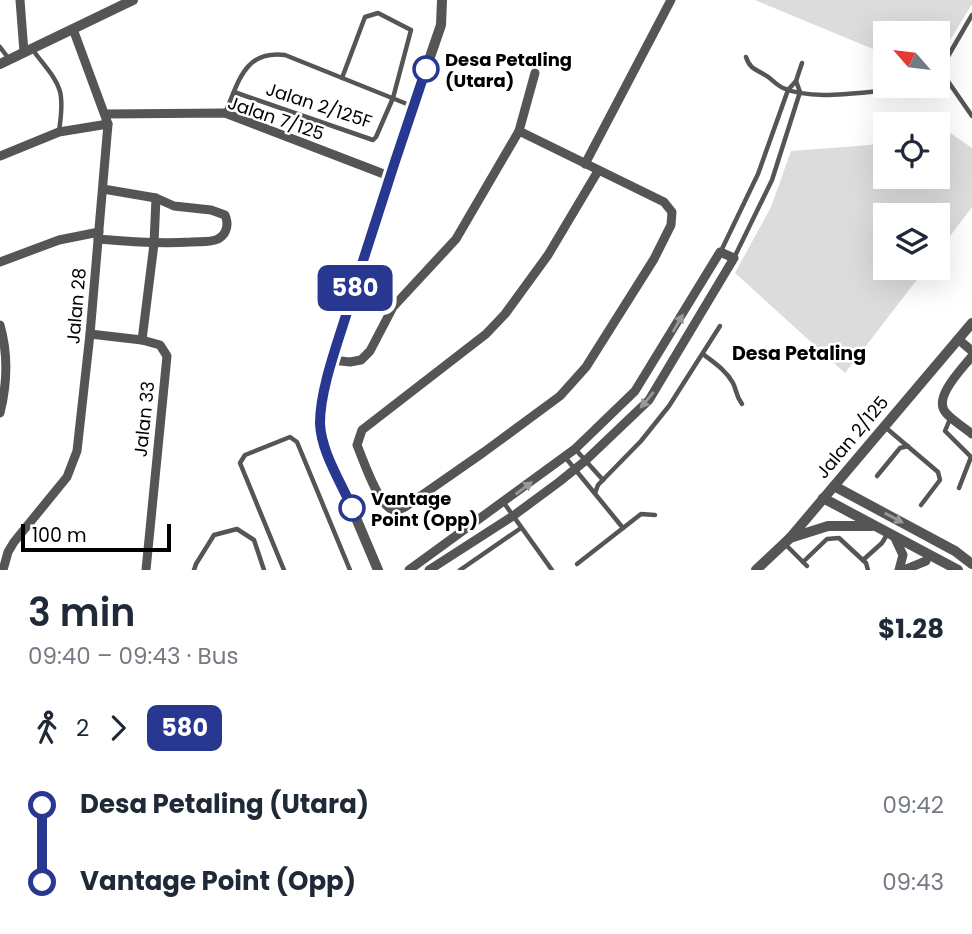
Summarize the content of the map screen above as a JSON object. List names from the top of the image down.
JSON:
{
  "streets": {
    "street": [
      "Jalan 7/125",
      "Jalan 28",
      "Jalan 33",
      "Jalan 2/125"
    ],
    "lane": ["Jalan 2/125F"]
  },
  "crossings": [
    ["Jalan 7/125", "Jalan 28"]
  ],
  "districts": ["Desa Petaling"],
  "places": ["Desa Petaling (Utara)", "Vantage Point (Opp)"],
  "lines": ["bus line 580"],
  "scale_bar": "100 m",
  "north": "top left",
  "page": {
    "on_map": "580",
    "scale": "100 m",
    "heading": ["3 min", "09:40 – 09:43 · Bus", "$1.28"],
    "legs": ["2", "580"],
    "list": [
      {
        "name": "Desa Petaling (Utara)",
        "value": "09:42"
      },
      {
        "name": "Vantage Point (Opp)",
        "value": "09:43"
      }
    ]
  }
}
